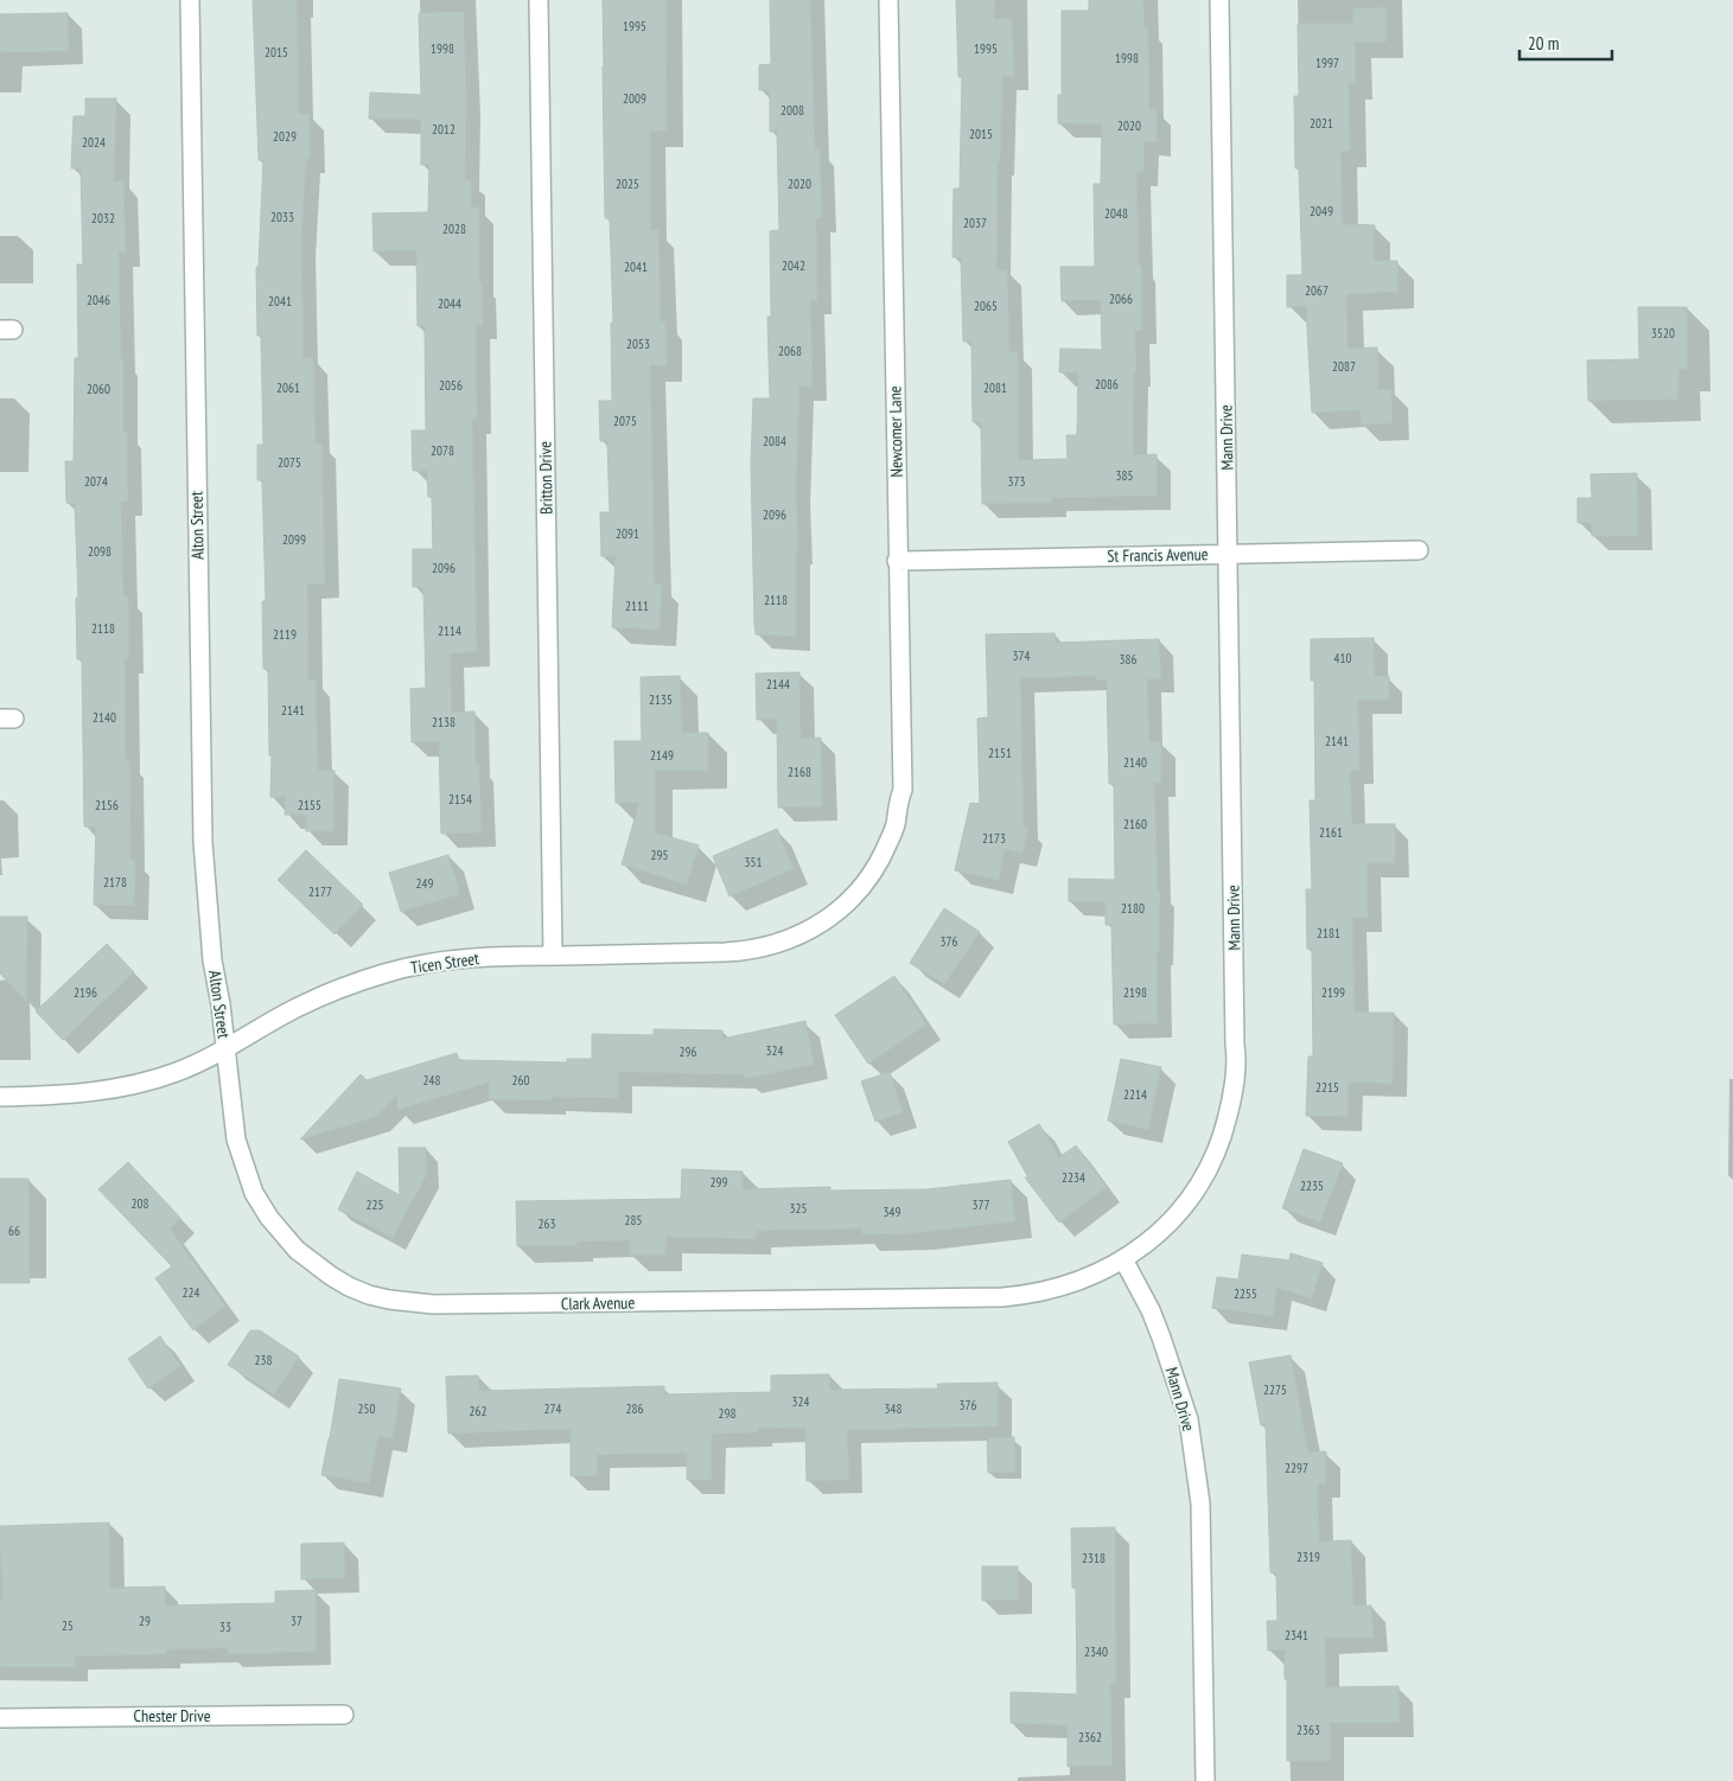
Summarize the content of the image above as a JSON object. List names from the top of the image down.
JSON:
{
  "streets": {
    "street": [
      "Newcomer Lane",
      "Mann Drive",
      "Britton Drive",
      "Alton Street",
      "St Francis Avenue",
      "Ticen Street",
      "Clark Avenue",
      "Chester Drive"
    ]
  },
  "crossings": [
    ["Newcomer Lane", "St Francis Avenue"],
    ["Newcomer Lane", "Ticen Street"],
    ["Mann Drive", "St Francis Avenue"],
    ["Mann Drive", "Clark Avenue"],
    ["Britton Drive", "Ticen Street"],
    ["Alton Street", "Ticen Street"],
    ["Alton Street", "Clark Avenue"],
    ["Ticen Street", "Clark Avenue"]
  ],
  "house_numbers": [
    "1995",
    "1998",
    "1995",
    "2015",
    "1998",
    "1997",
    "2009",
    "2008",
    "2021",
    "2020",
    "2012",
    "2015",
    "2029",
    "2024",
    "2025",
    "2020",
    "2049",
    "2048",
    "2033",
    "2032",
    "2037",
    "2028",
    "2042",
    "2041",
    "2067",
    "2066",
    "2046",
    "2041",
    "2044",
    "2065",
    "3520",
    "2053",
    "2068",
    "2087",
    "2086",
    "2056",
    "2061",
    "2081",
    "2060",
    "2075",
    "2084",
    "2078",
    "2075",
    "385",
    "2074",
    "373",
    "2096",
    "2091",
    "2099",
    "2098",
    "2096",
    "2118",
    "2111",
    "2118",
    "2114",
    "2119",
    "374",
    "410",
    "386",
    "2144",
    "2135",
    "2141",
    "2140",
    "2138",
    "2141",
    "2151",
    "2149",
    "2140",
    "2168",
    "2154",
    "2156",
    "2155",
    "2160",
    "2161",
    "2173",
    "295",
    "351",
    "2178",
    "249",
    "2177",
    "2180",
    "2181",
    "376",
    "2196",
    "2198",
    "2199",
    "324",
    "296",
    "248",
    "260",
    "2215",
    "2214",
    "2234",
    "299",
    "2235",
    "208",
    "225",
    "377",
    "325",
    "349",
    "285",
    "263",
    "66",
    "224",
    "2255",
    "238",
    "2275",
    "324",
    "376",
    "250",
    "274",
    "286",
    "348",
    "262",
    "298",
    "2297",
    "2319",
    "2318",
    "29",
    "37",
    "25",
    "33",
    "2341",
    "2340",
    "2363",
    "2362"
  ],
  "scale_bar": "20 m"
}
